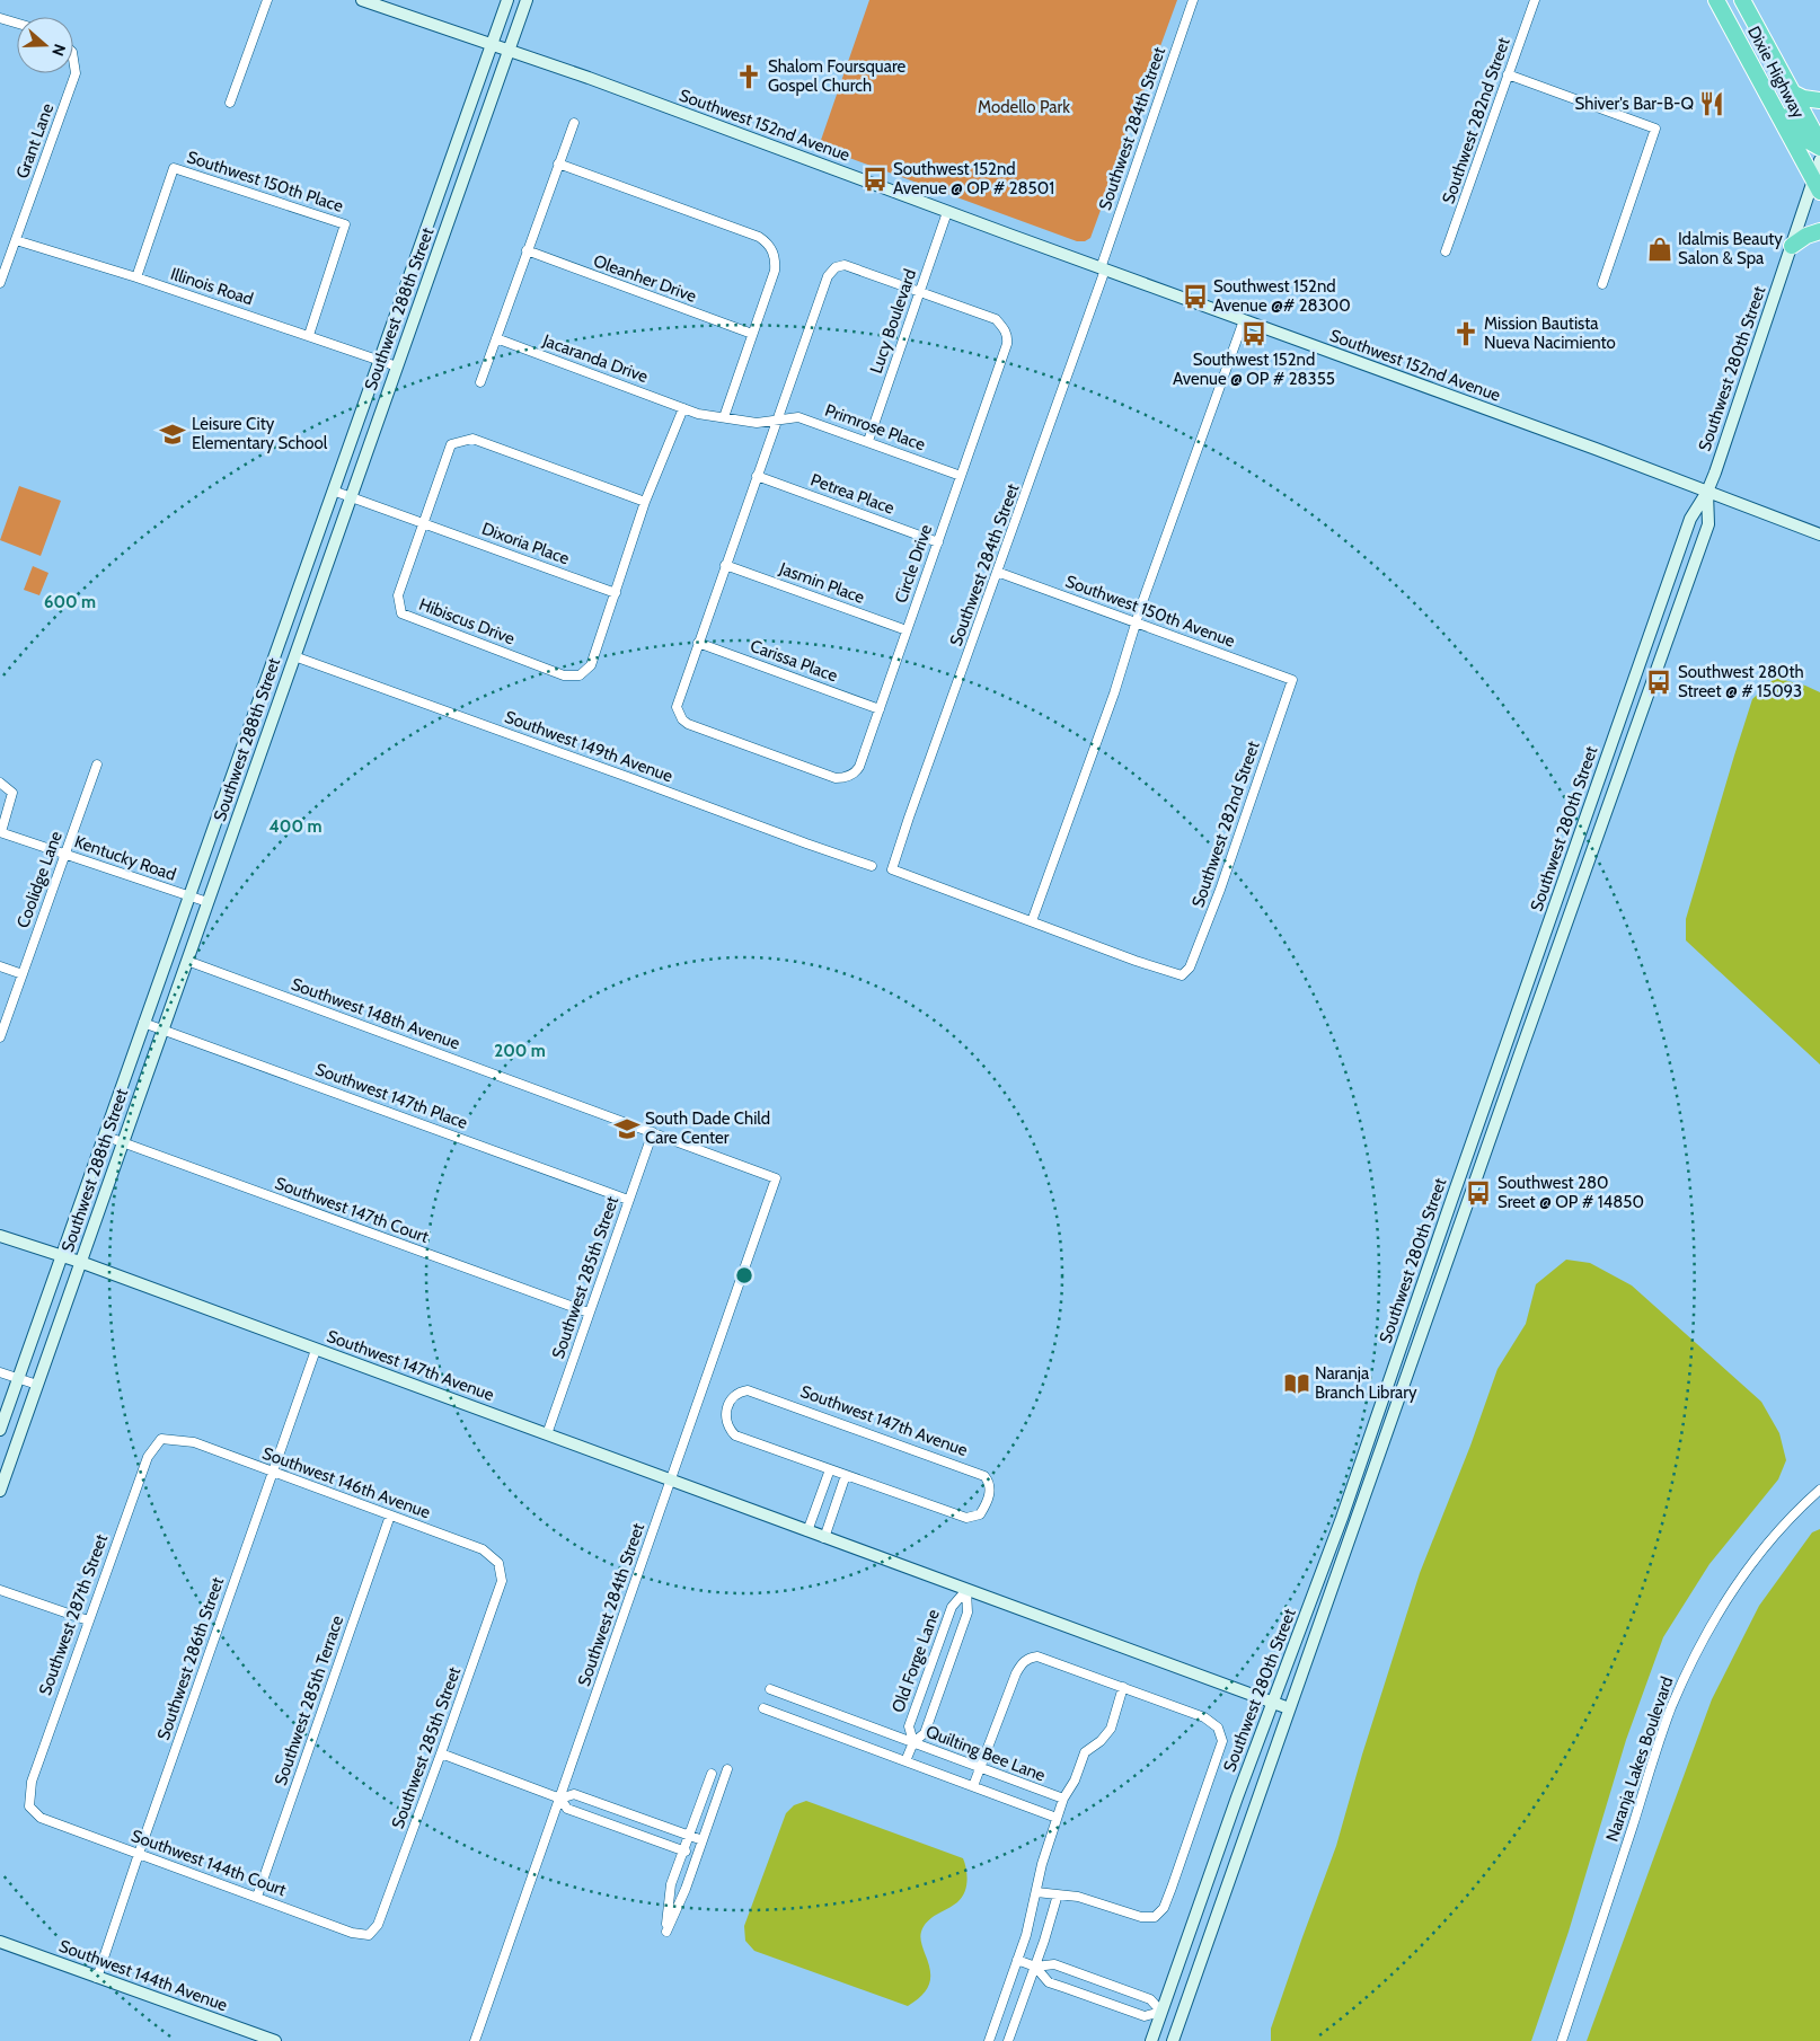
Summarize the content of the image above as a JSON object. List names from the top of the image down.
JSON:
{
  "streets": {
    "highway": ["Dixie Highway"],
    "street": [
      "Southwest 282nd Street",
      "Southwest 152nd Avenue",
      "Southwest 284th Street",
      "Grant Lane",
      "Southwest 150th Place",
      "Oleanher Drive",
      "Illinois Road",
      "Southwest 288th Street",
      "Lucy Boulevard",
      "Jacaranda Drive",
      "Southwest 280th Street",
      "Primrose Place",
      "Petrea Place",
      "Dixoria Place",
      "Circle Drive",
      "Jasmin Place",
      "Southwest 150th Avenue",
      "Hibiscus Drive",
      "Carissa Place",
      "Southwest 149th Avenue",
      "Kentucky Road",
      "Coolidge Lane",
      "Southwest 148th Avenue",
      "Southwest 147th Place",
      "Southwest 147th Court",
      "Southwest 285th Street",
      "Southwest 147th Avenue",
      "Southwest 146th Avenue",
      "Southwest 287th Street",
      "Southwest 286th Street",
      "Old Forge Lane",
      "Southwest 285th Terrace",
      "Quilting Bee Lane",
      "Naranja Lakes Boulevard",
      "Southwest 144th Court",
      "Southwest 144th Avenue"
    ]
  },
  "crossings": [
    ["Dixie Highway", "Southwest 280th Street"],
    ["Southwest 282nd Street", "Southwest 284th Street"],
    ["Southwest 282nd Street", "Southwest 150th Avenue"],
    ["Southwest 152nd Avenue", "Southwest 284th Street"],
    ["Southwest 152nd Avenue", "Southwest 288th Street"],
    ["Southwest 152nd Avenue", "Lucy Boulevard"],
    ["Southwest 152nd Avenue", "Southwest 280th Street"],
    ["Southwest 284th Street", "Southwest 150th Avenue"],
    ["Southwest 284th Street", "Southwest 148th Avenue"],
    ["Southwest 284th Street", "Southwest 147th Avenue"],
    ["Grant Lane", "Illinois Road"],
    ["Southwest 150th Place", "Illinois Road"],
    ["Illinois Road", "Southwest 288th Street"],
    ["Southwest 288th Street", "Dixoria Place"],
    ["Southwest 288th Street", "Southwest 149th Avenue"],
    ["Southwest 288th Street", "Kentucky Road"],
    ["Southwest 288th Street", "Southwest 148th Avenue"],
    ["Southwest 288th Street", "Southwest 147th Place"],
    ["Southwest 288th Street", "Southwest 147th Court"],
    ["Southwest 288th Street", "Southwest 147th Avenue"],
    ["Lucy Boulevard", "Primrose Place"],
    ["Lucy Boulevard", "Circle Drive"],
    ["Jacaranda Drive", "Hibiscus Drive"],
    ["Southwest 280th Street", "Southwest 147th Avenue"],
    ["Primrose Place", "Circle Drive"],
    ["Petrea Place", "Circle Drive"],
    ["Dixoria Place", "Hibiscus Drive"],
    ["Circle Drive", "Jasmin Place"],
    ["Circle Drive", "Carissa Place"],
    ["Kentucky Road", "Coolidge Lane"],
    ["Southwest 148th Avenue", "Southwest 285th Street"],
    ["Southwest 147th Place", "Southwest 285th Street"],
    ["Southwest 147th Court", "Southwest 285th Street"],
    ["Southwest 285th Street", "Southwest 147th Avenue"],
    ["Southwest 285th Street", "Southwest 146th Avenue"],
    ["Southwest 285th Street", "Southwest 144th Court"],
    ["Southwest 147th Avenue", "Southwest 286th Street"],
    ["Southwest 147th Avenue", "Old Forge Lane"],
    ["Southwest 146th Avenue", "Southwest 287th Street"],
    ["Southwest 146th Avenue", "Southwest 286th Street"],
    ["Southwest 146th Avenue", "Southwest 285th Terrace"],
    ["Southwest 287th Street", "Southwest 144th Court"],
    ["Southwest 286th Street", "Southwest 144th Court"],
    ["Southwest 286th Street", "Southwest 144th Avenue"],
    ["Old Forge Lane", "Quilting Bee Lane"],
    ["Southwest 285th Terrace", "Southwest 144th Court"]
  ],
  "parks": ["Modello Park"],
  "places": {
    "church": ["Shalom Foursquare Gospel Church", "Mission Bautista Nueva Nacimiento"],
    "restaurant": ["Shiver's Bar-B-Q"],
    "bus stop": [
      "Southwest 152nd Avenue @ OP # 28501",
      "Southwest 152nd Avenue @# 28300",
      "Southwest 152nd Avenue @ OP # 28355",
      "Southwest 280th Street @ # 15093",
      "Southwest 280 Sreet @ OP # 14850"
    ],
    "shop": ["Idalmis Beauty Salon & Spa"],
    "school or university": ["Leisure City Elementary School", "South Dade Child Care Center"],
    "library": ["Naranja Branch Library"]
  },
  "north": "right",
  "rings": ["600 m", "400 m", "200 m"]
}
